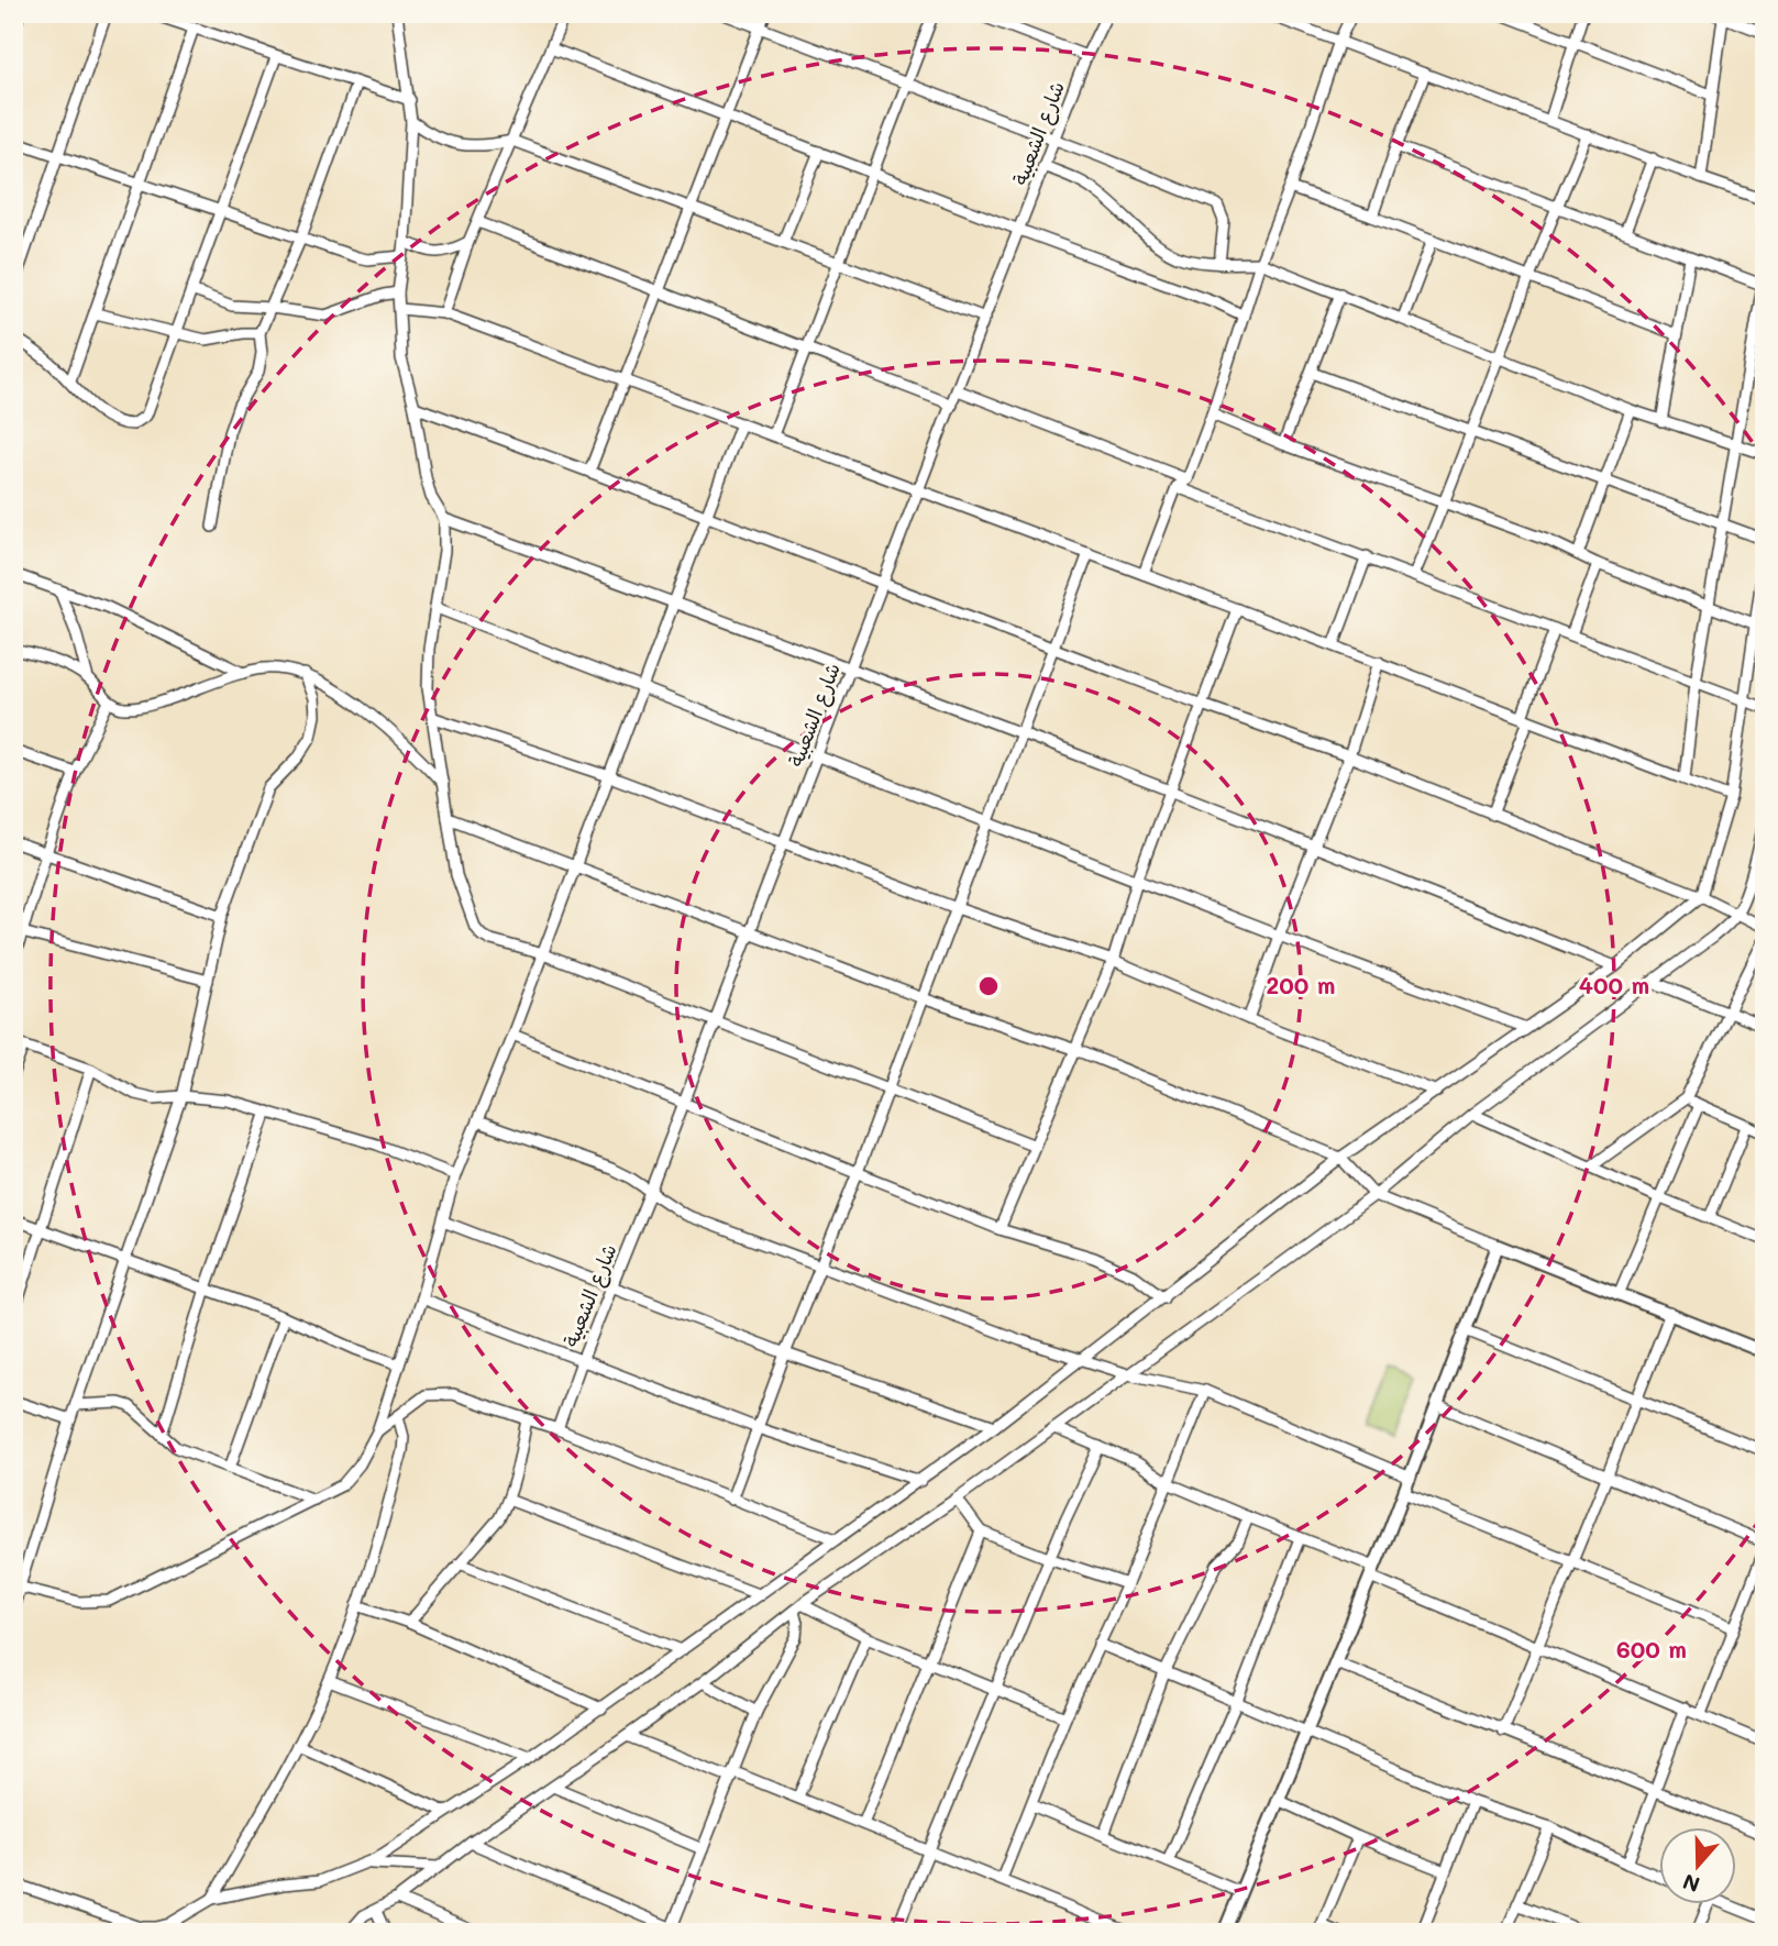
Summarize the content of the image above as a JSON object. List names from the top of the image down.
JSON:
{
  "streets": {
    "street": ["شارع الشعبية"]
  },
  "north": "bottom",
  "rings": ["200 m", "400 m", "600 m"]
}
